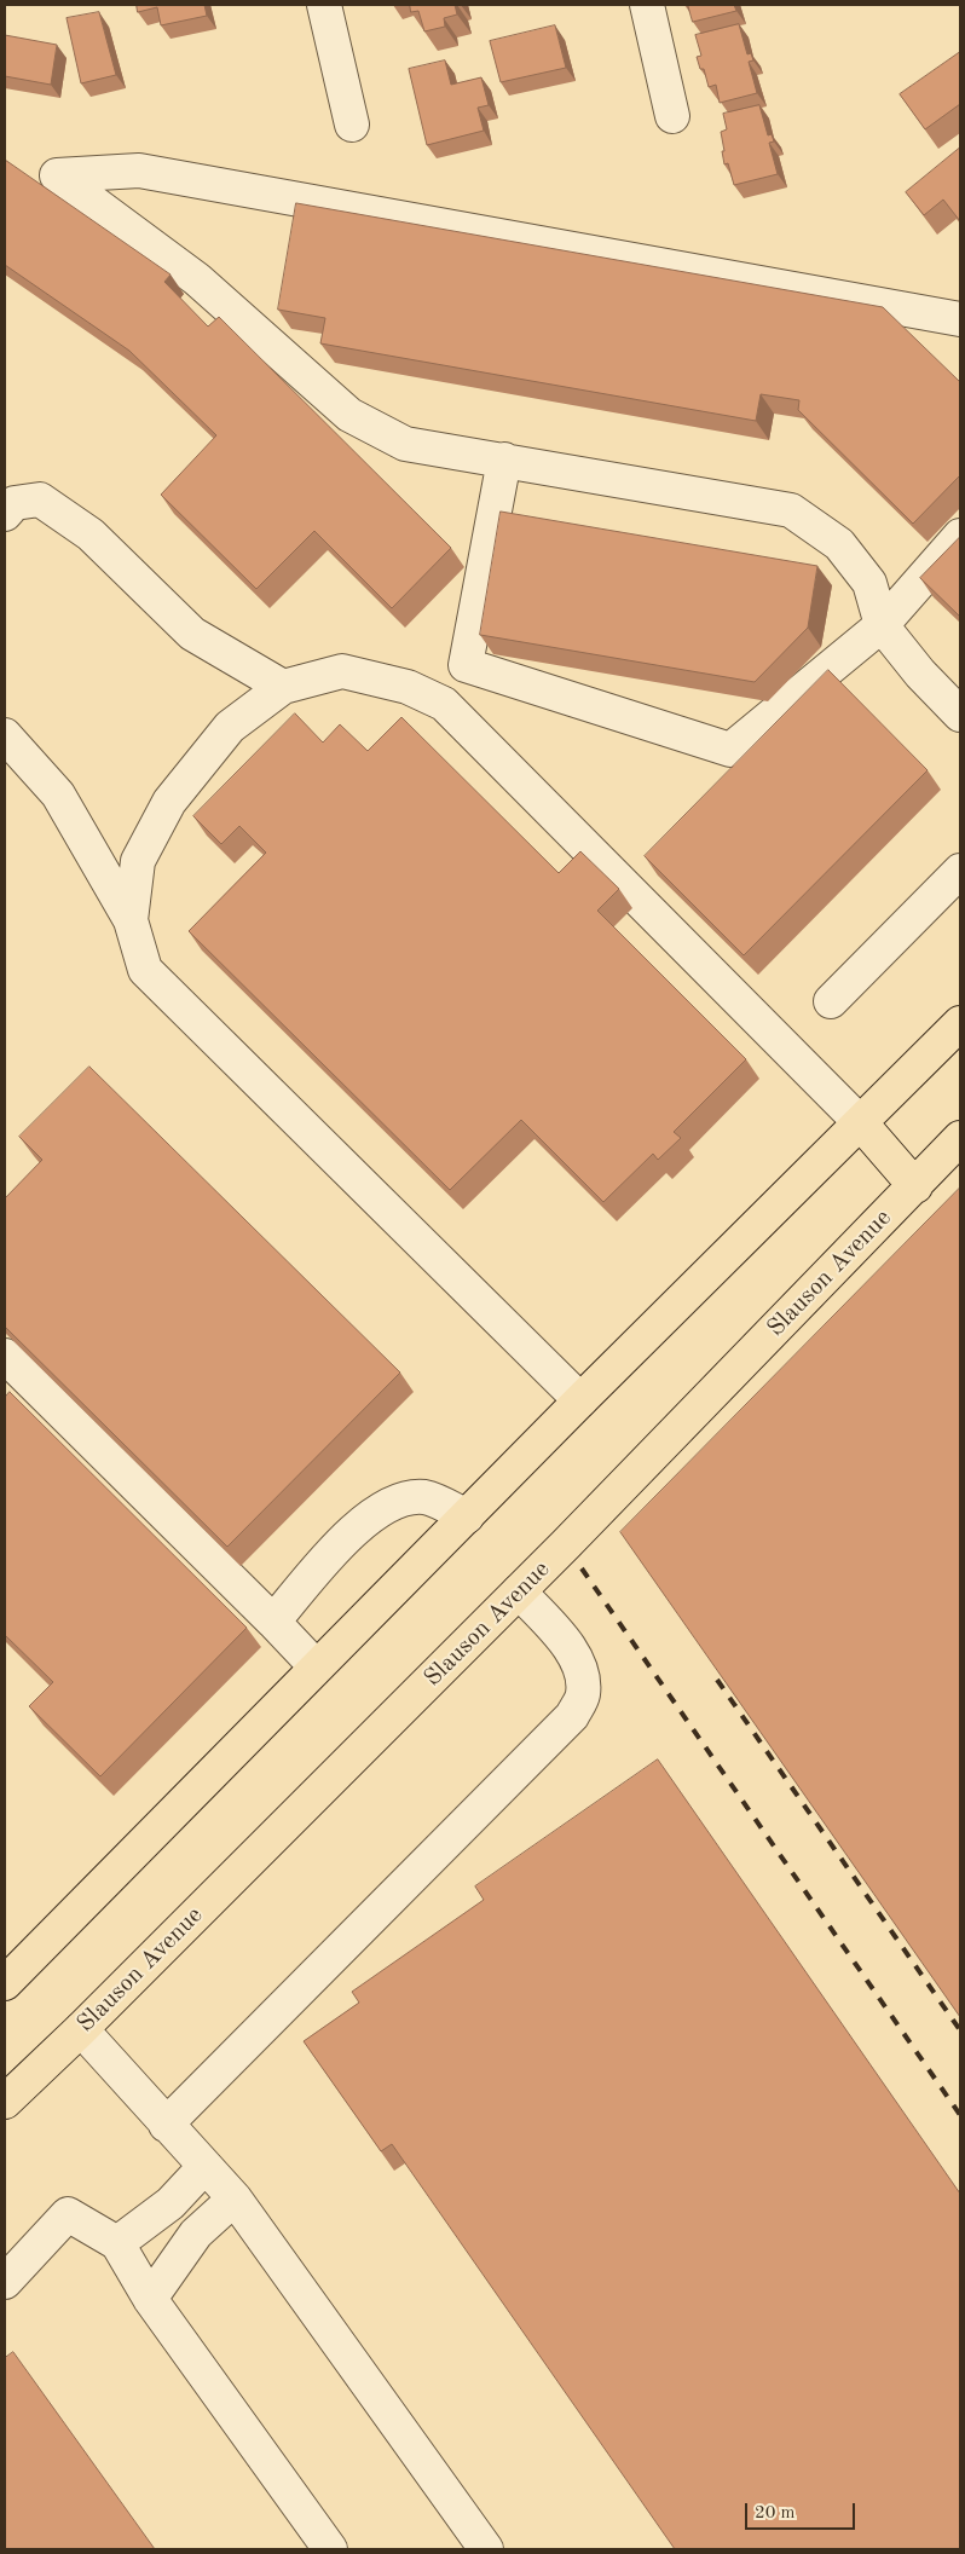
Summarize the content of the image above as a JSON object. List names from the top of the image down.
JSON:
{
  "streets": {
    "main road": ["Slauson Avenue"]
  },
  "scale_bar": "20 m"
}
